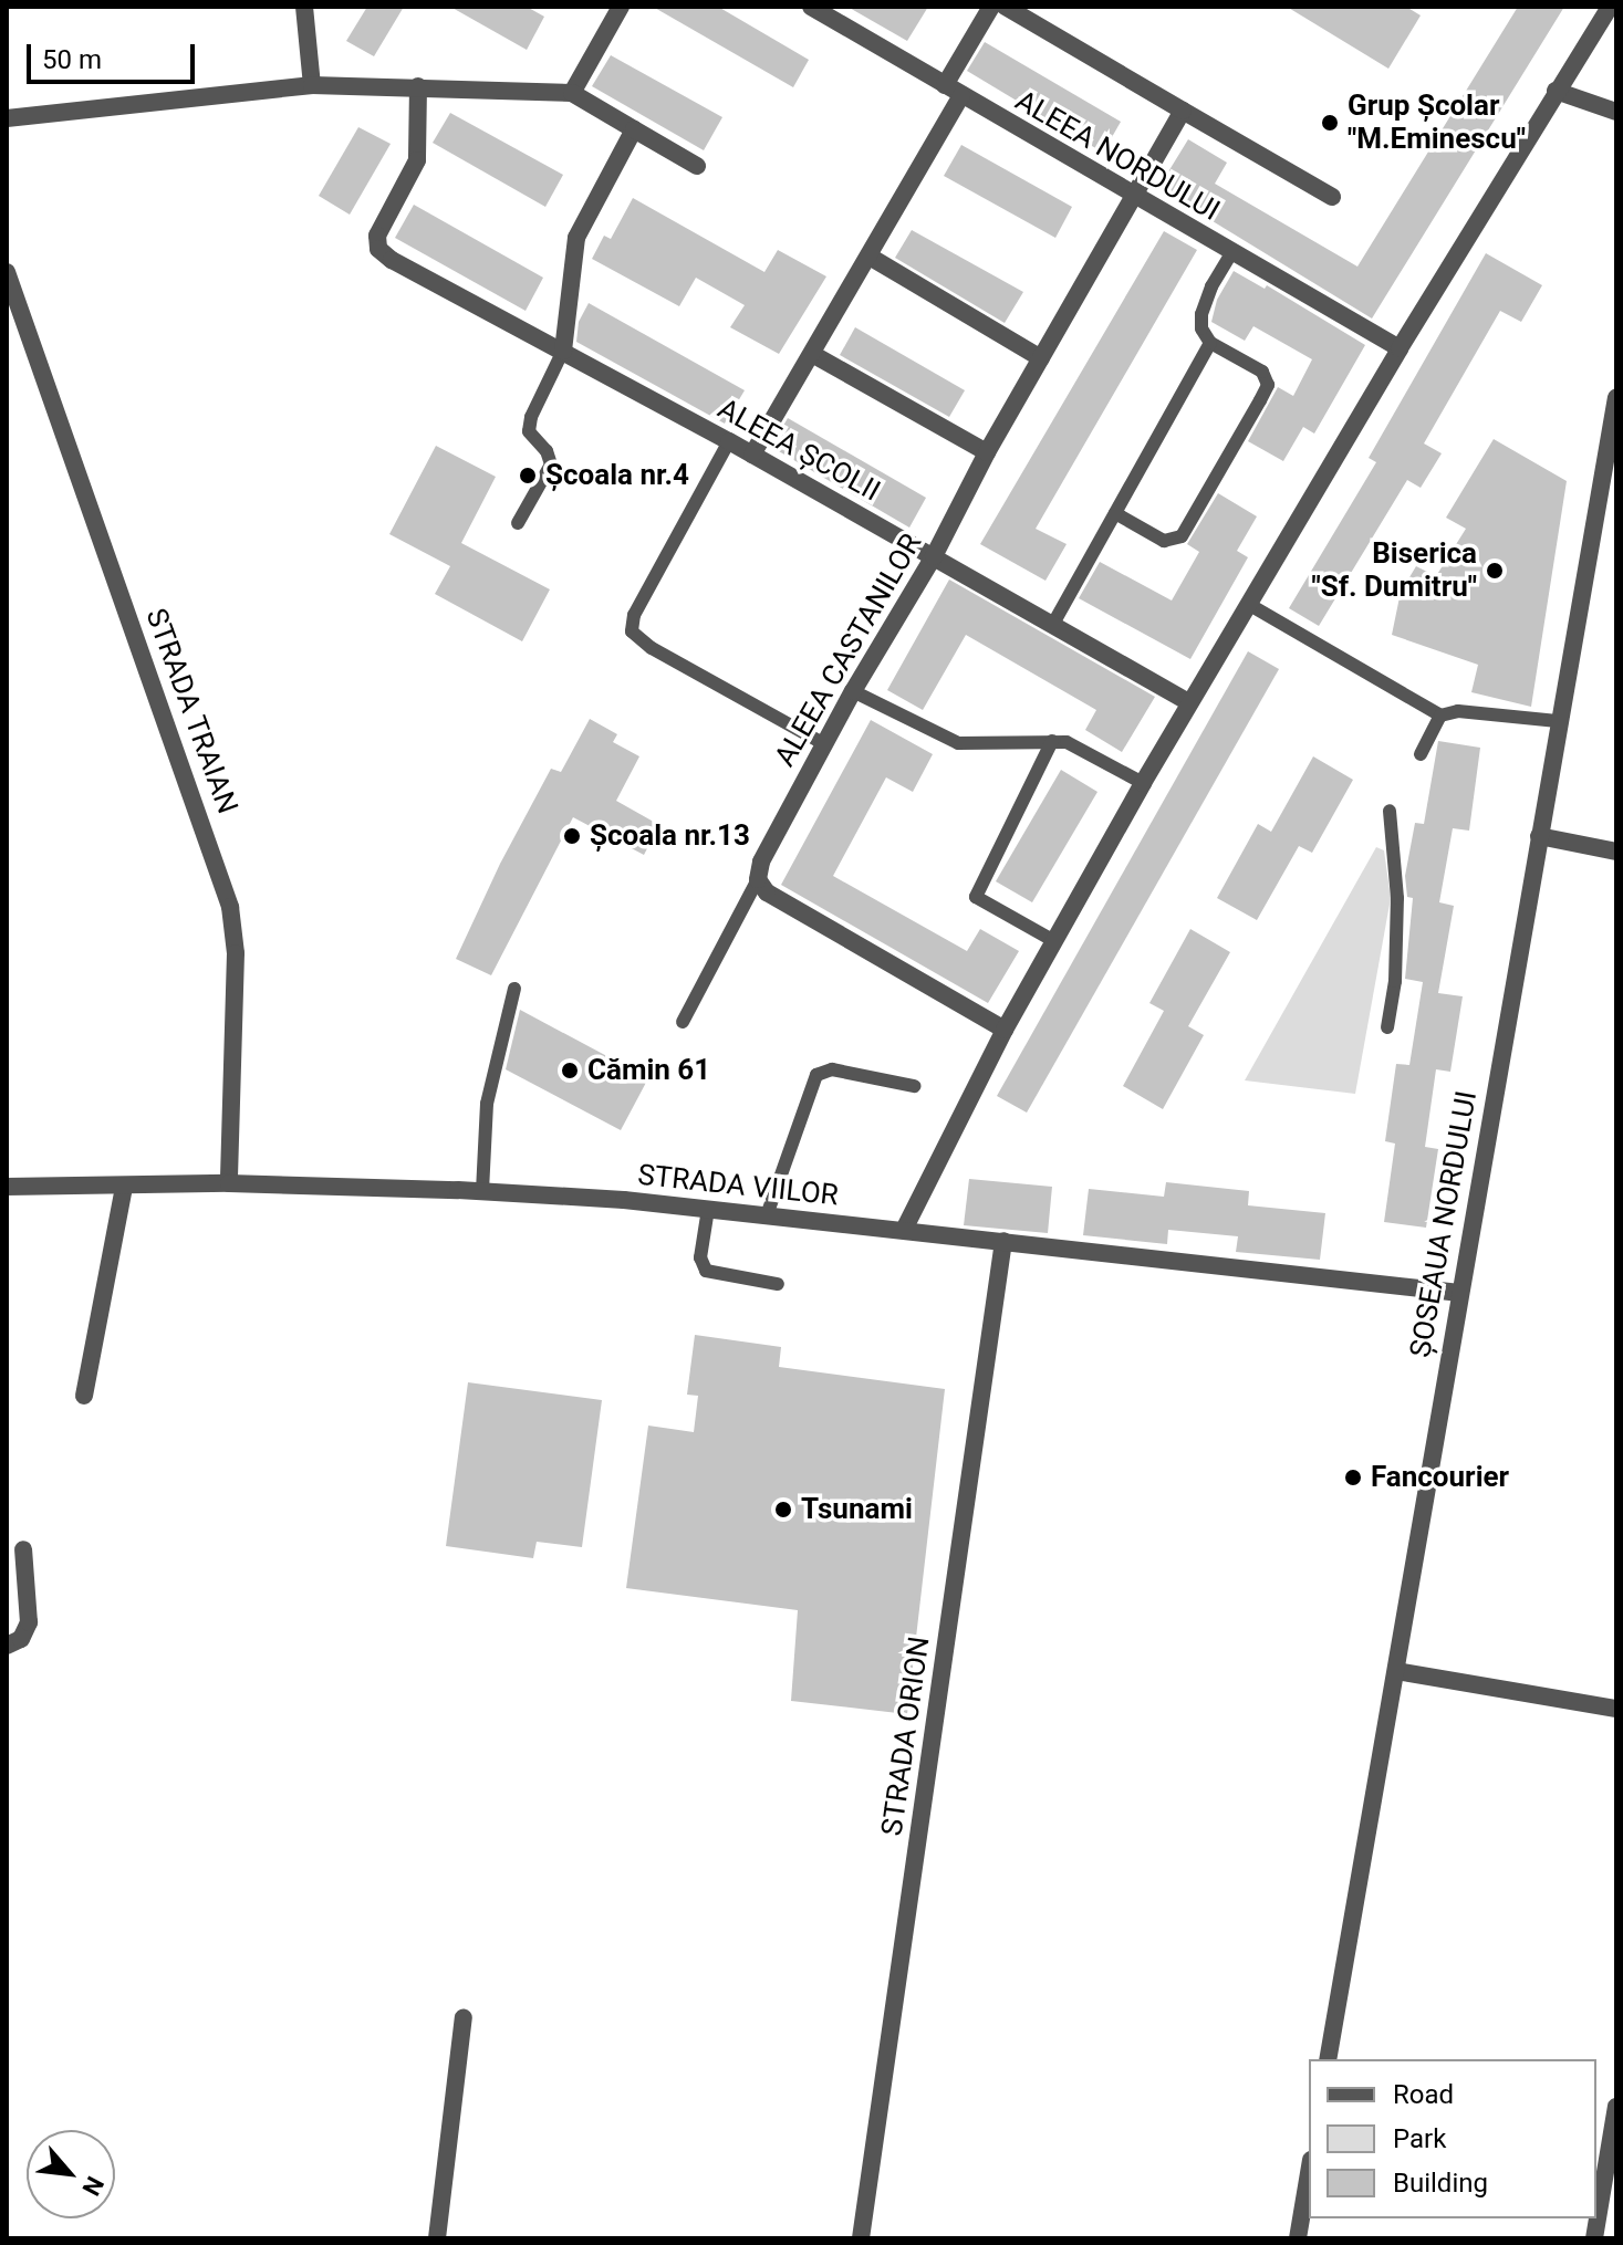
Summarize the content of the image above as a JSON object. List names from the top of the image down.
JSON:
{
  "streets": {
    "street": [
      "ALEEA NORDULUI",
      "ALEEA ȘCOLII",
      "ALEEA CASTANILOR",
      "STRADA TRAIAN",
      "STRADA VIILOR",
      "ȘOSEAUA NORDULUI",
      "STRADA ORION"
    ]
  },
  "crossings": [
    ["ALEEA NORDULUI", "ALEEA CASTANILOR"],
    ["ALEEA ȘCOLII", "ALEEA CASTANILOR"],
    ["STRADA TRAIAN", "STRADA VIILOR"],
    ["STRADA VIILOR", "ȘOSEAUA NORDULUI"],
    ["STRADA VIILOR", "STRADA ORION"]
  ],
  "places": [
    "Grup Școlar \"M.Eminescu\"",
    "Școala nr.4",
    "Biserica \"Sf. Dumitru\"",
    "Școala nr.13",
    "Cămin 61",
    "Fancourier",
    "Tsunami"
  ],
  "legend": ["Road", "Park", "Building"],
  "scale_bar": "50 m",
  "north": "bottom right"
}
